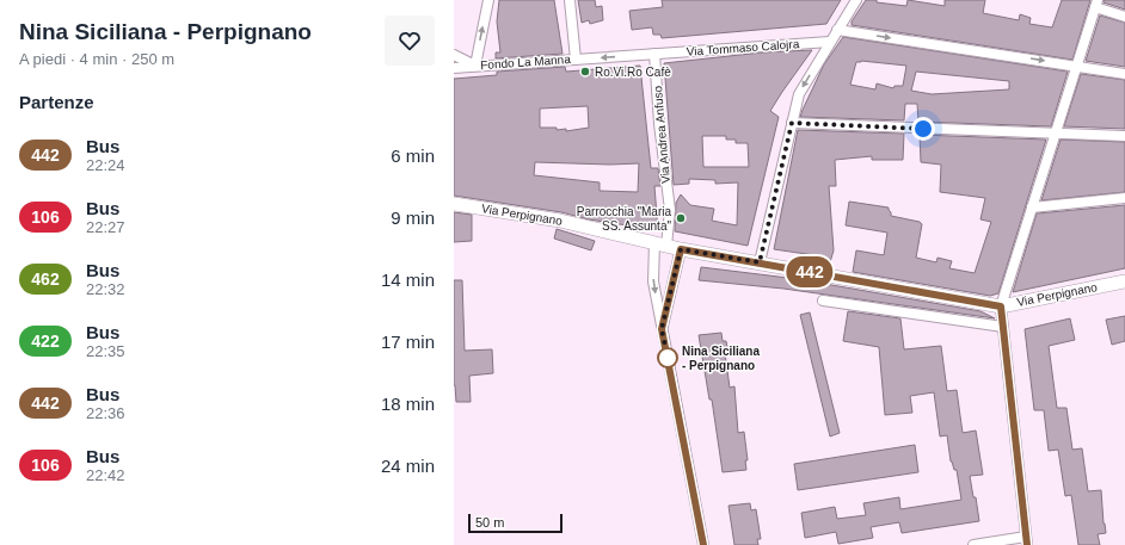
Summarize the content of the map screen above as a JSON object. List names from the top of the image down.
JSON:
{
  "streets": {
    "street": [
      "Via Tommaso Calojra",
      "Fondo La Manna",
      "Via Andrea Anfuso",
      "Via Perpignano"
    ]
  },
  "crossings": [
    ["Via Tommaso Calojra", "Fondo La Manna"],
    ["Via Tommaso Calojra", "Via Andrea Anfuso"],
    ["Fondo La Manna", "Via Andrea Anfuso"],
    ["Via Andrea Anfuso", "Via Perpignano"]
  ],
  "one_way": ["Fondo La Manna"],
  "places": ["Ro.Vi.Ro Cafè", "Parrocchia \"Maria SS. Assunta\"", "Nina Siciliana - Perpignano"],
  "lines": ["bus line 442"],
  "scale_bar": "50 m",
  "page": {
    "heading": [
      ["Nina Siciliana - Perpignano", "A piedi · 4 min · 250 m"],
      "Partenze"
    ],
    "on_map": "442",
    "list": [
      {
        "mark": "442",
        "name": "Bus",
        "note": "22:24",
        "value": "6 min"
      },
      {
        "mark": "106",
        "name": "Bus",
        "note": "22:27",
        "value": "9 min"
      },
      {
        "mark": "462",
        "name": "Bus",
        "note": "22:32",
        "value": "14 min"
      },
      {
        "mark": "422",
        "name": "Bus",
        "note": "22:35",
        "value": "17 min"
      },
      {
        "mark": "442",
        "name": "Bus",
        "note": "22:36",
        "value": "18 min"
      },
      {
        "mark": "106",
        "name": "Bus",
        "note": "22:42",
        "value": "24 min"
      }
    ],
    "scale": "50 m"
  }
}
